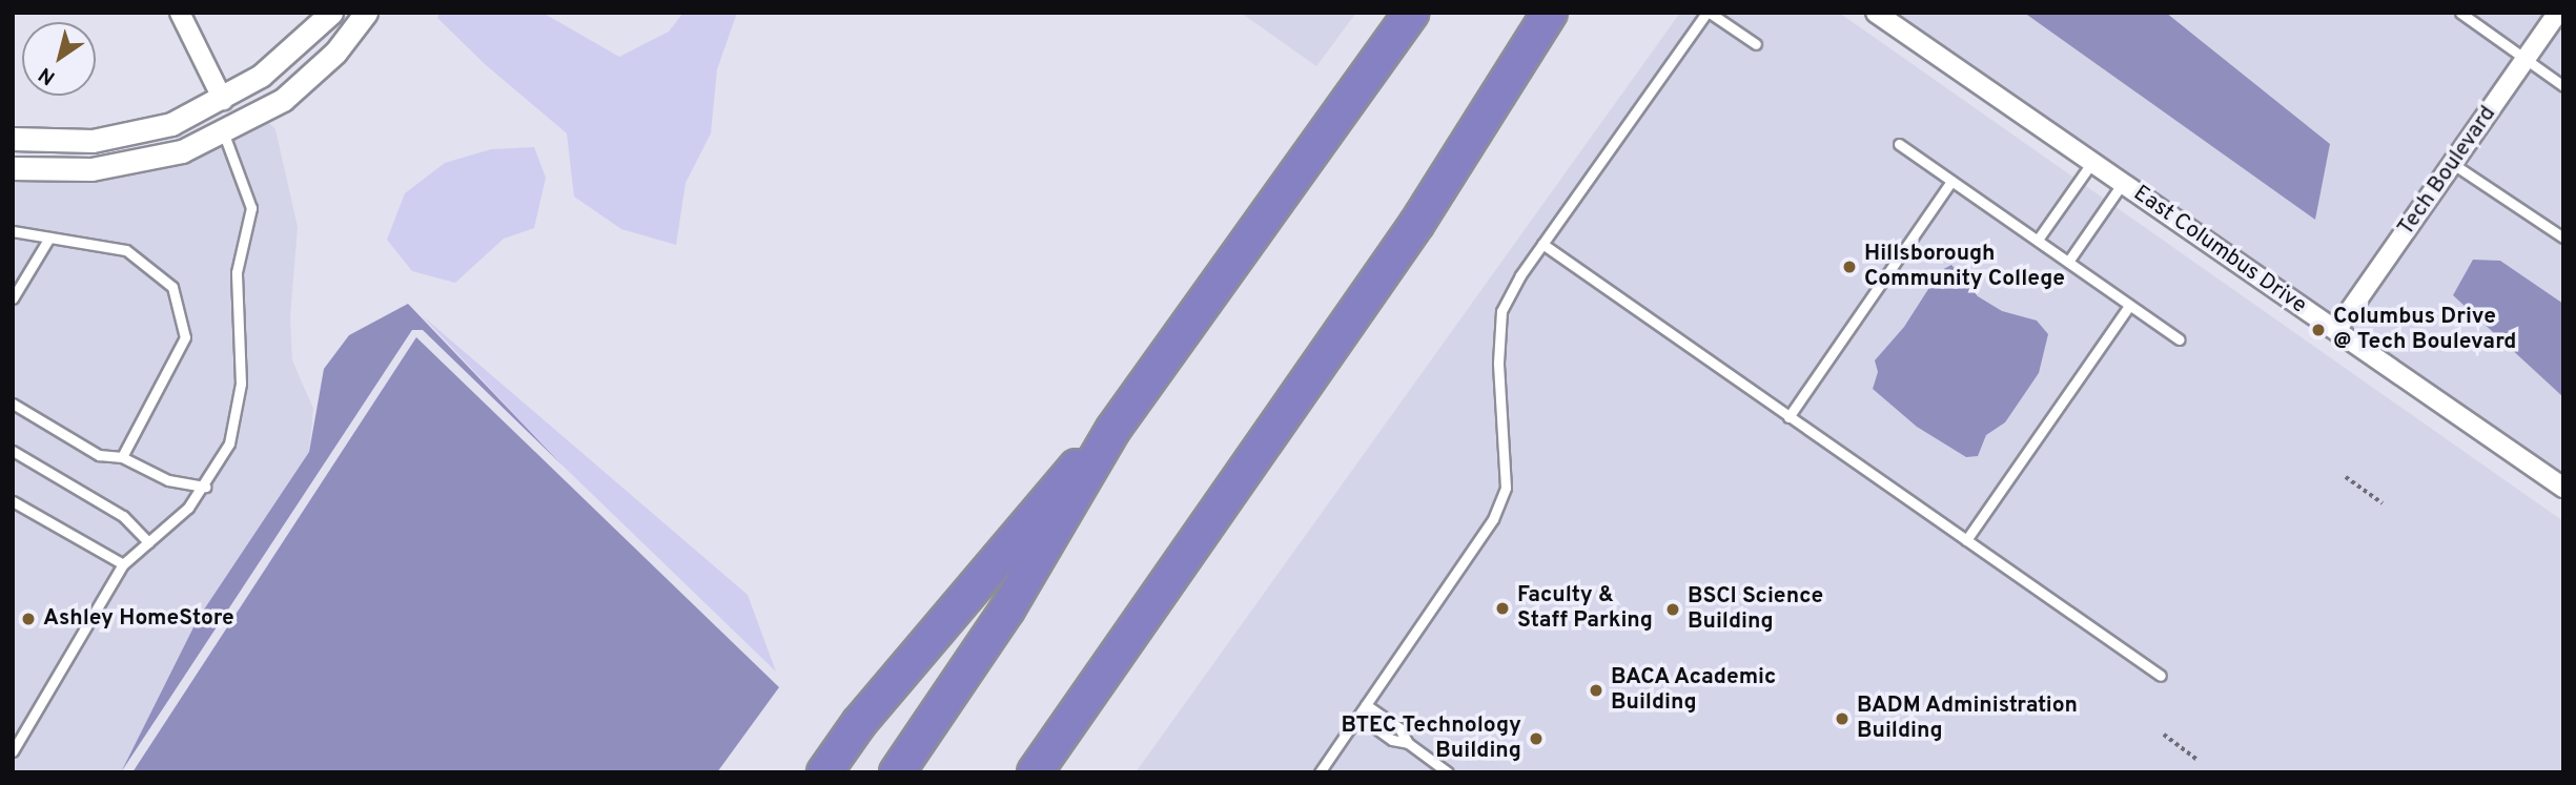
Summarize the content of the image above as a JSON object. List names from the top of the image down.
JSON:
{
  "streets": {
    "street": ["Tech Boulevard", "East Columbus Drive"]
  },
  "crossings": [
    ["Tech Boulevard", "East Columbus Drive"]
  ],
  "places": [
    "Hillsborough Community College",
    "Columbus Drive @ Tech Boulevard",
    "Faculty & Staff Parking",
    "BSCI Science Building",
    "Ashley HomeStore",
    "BACA Academic Building",
    "BADM Administration Building",
    "BTEC Technology Building"
  ],
  "north": "bottom left"
}
